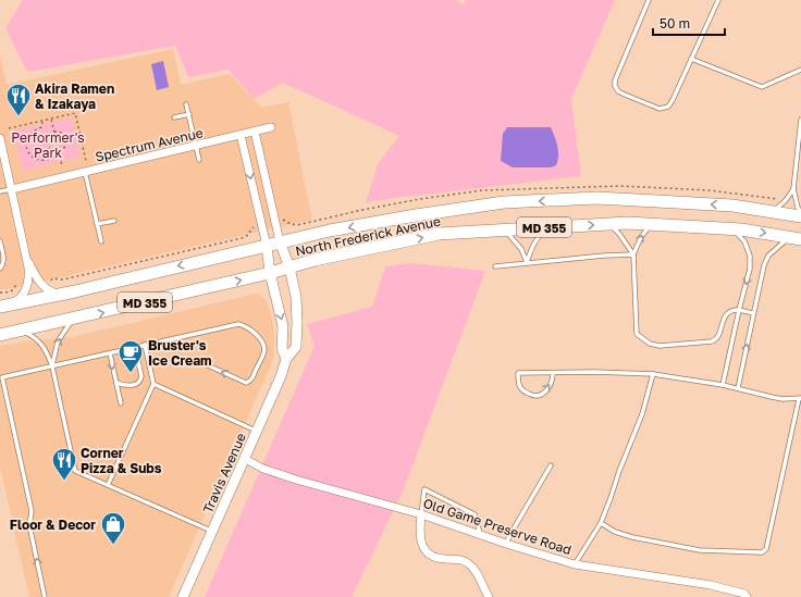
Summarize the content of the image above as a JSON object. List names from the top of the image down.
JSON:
{
  "streets": {
    "main road": ["MD 355", "North Frederick Avenue"],
    "street": ["Spectrum Avenue", "Travis Avenue", "Old Game Preserve Road"]
  },
  "crossings": [
    ["North Frederick Avenue", "Travis Avenue"],
    ["Travis Avenue", "Old Game Preserve Road"]
  ],
  "parks": ["Performer's Park"],
  "places": {
    "restaurant": ["Akira Ramen & Izakaya", "Corner Pizza & Subs"],
    "cafe": ["Bruster's Ice Cream"],
    "shop": ["Floor & Decor"]
  },
  "scale_bar": "50 m"
}
